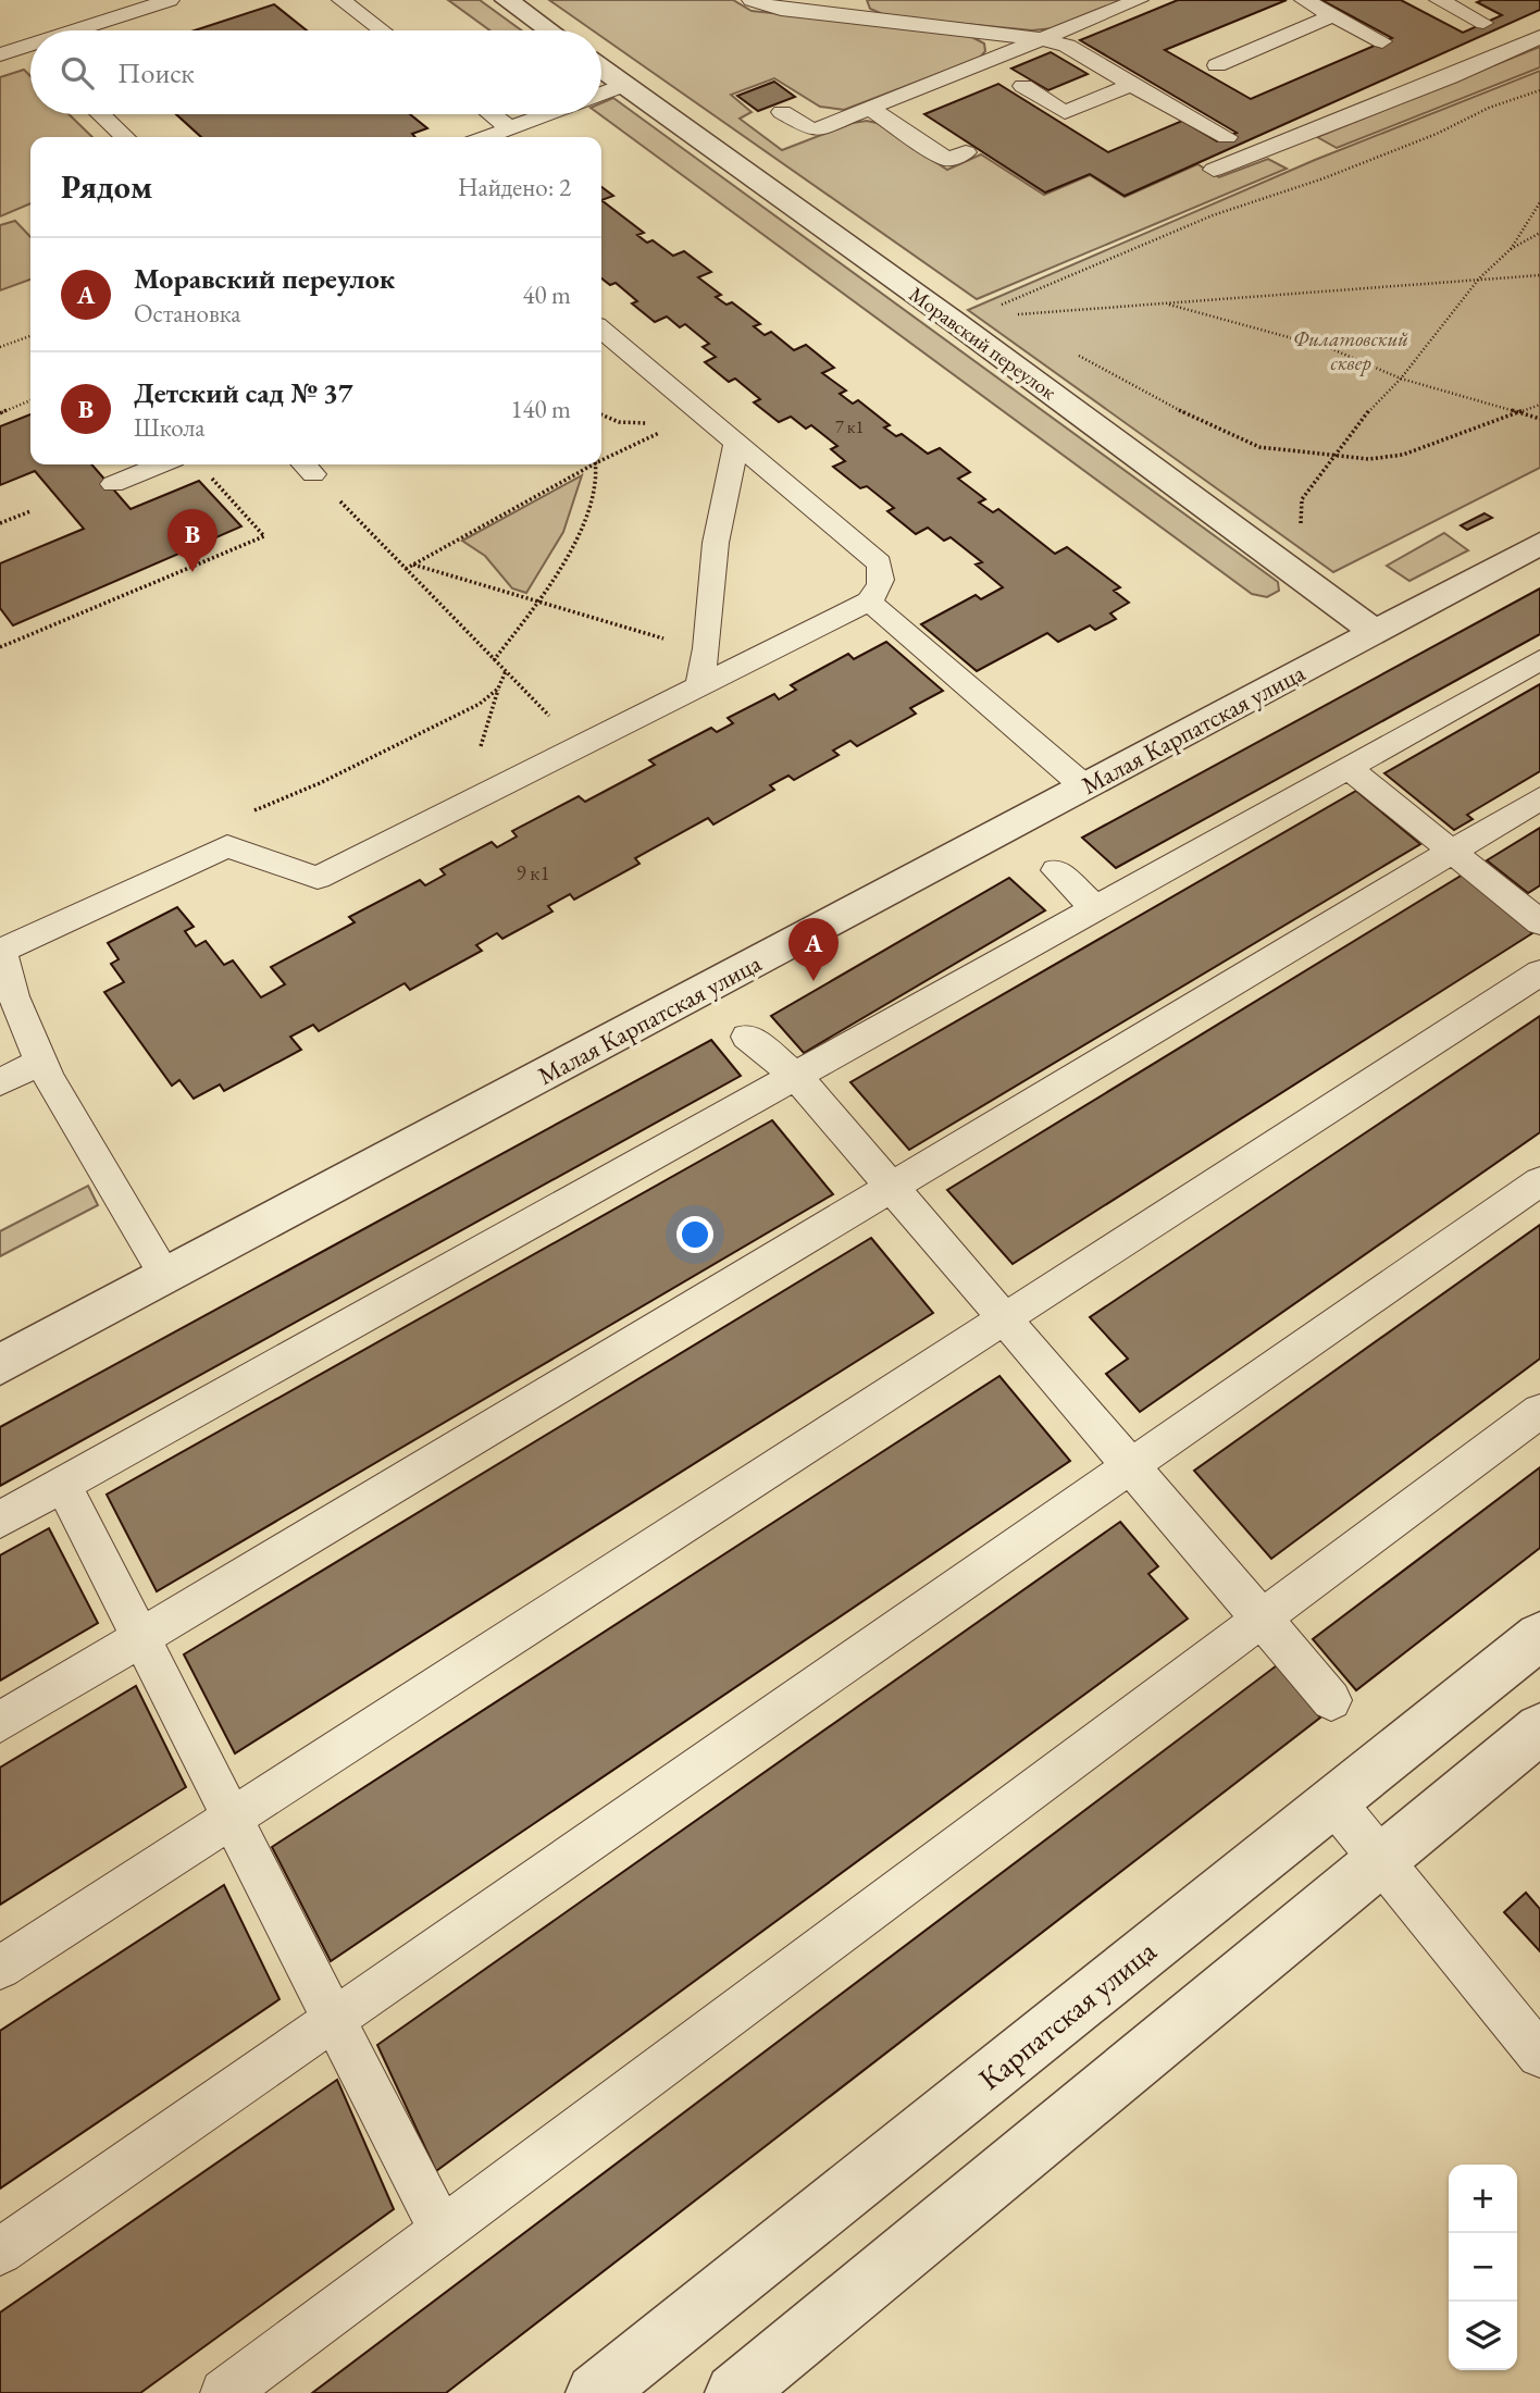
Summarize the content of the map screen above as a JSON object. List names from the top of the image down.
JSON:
{
  "streets": {
    "street": ["Моравский переулок", "Малая Карпатская улица", "Карпатская улица"]
  },
  "crossings": [
    ["Моравский переулок", "Малая Карпатская улица"]
  ],
  "parks": ["Филатовский сквер"],
  "house_numbers": ["7 к1", "9 к1"],
  "page": {
    "search": "Поиск",
    "heading": ["Рядом", "Найдено: 2"],
    "list": [
      {
        "mark": "A",
        "name": "Моравский переулок",
        "note": "Остановка",
        "value": "40 m"
      },
      {
        "mark": "B",
        "name": "Детский сад № 37",
        "note": "Школа",
        "value": "140 m"
      }
    ],
    "pins": ["B", "A"],
    "map_buttons": ["+", "−"]
  }
}
